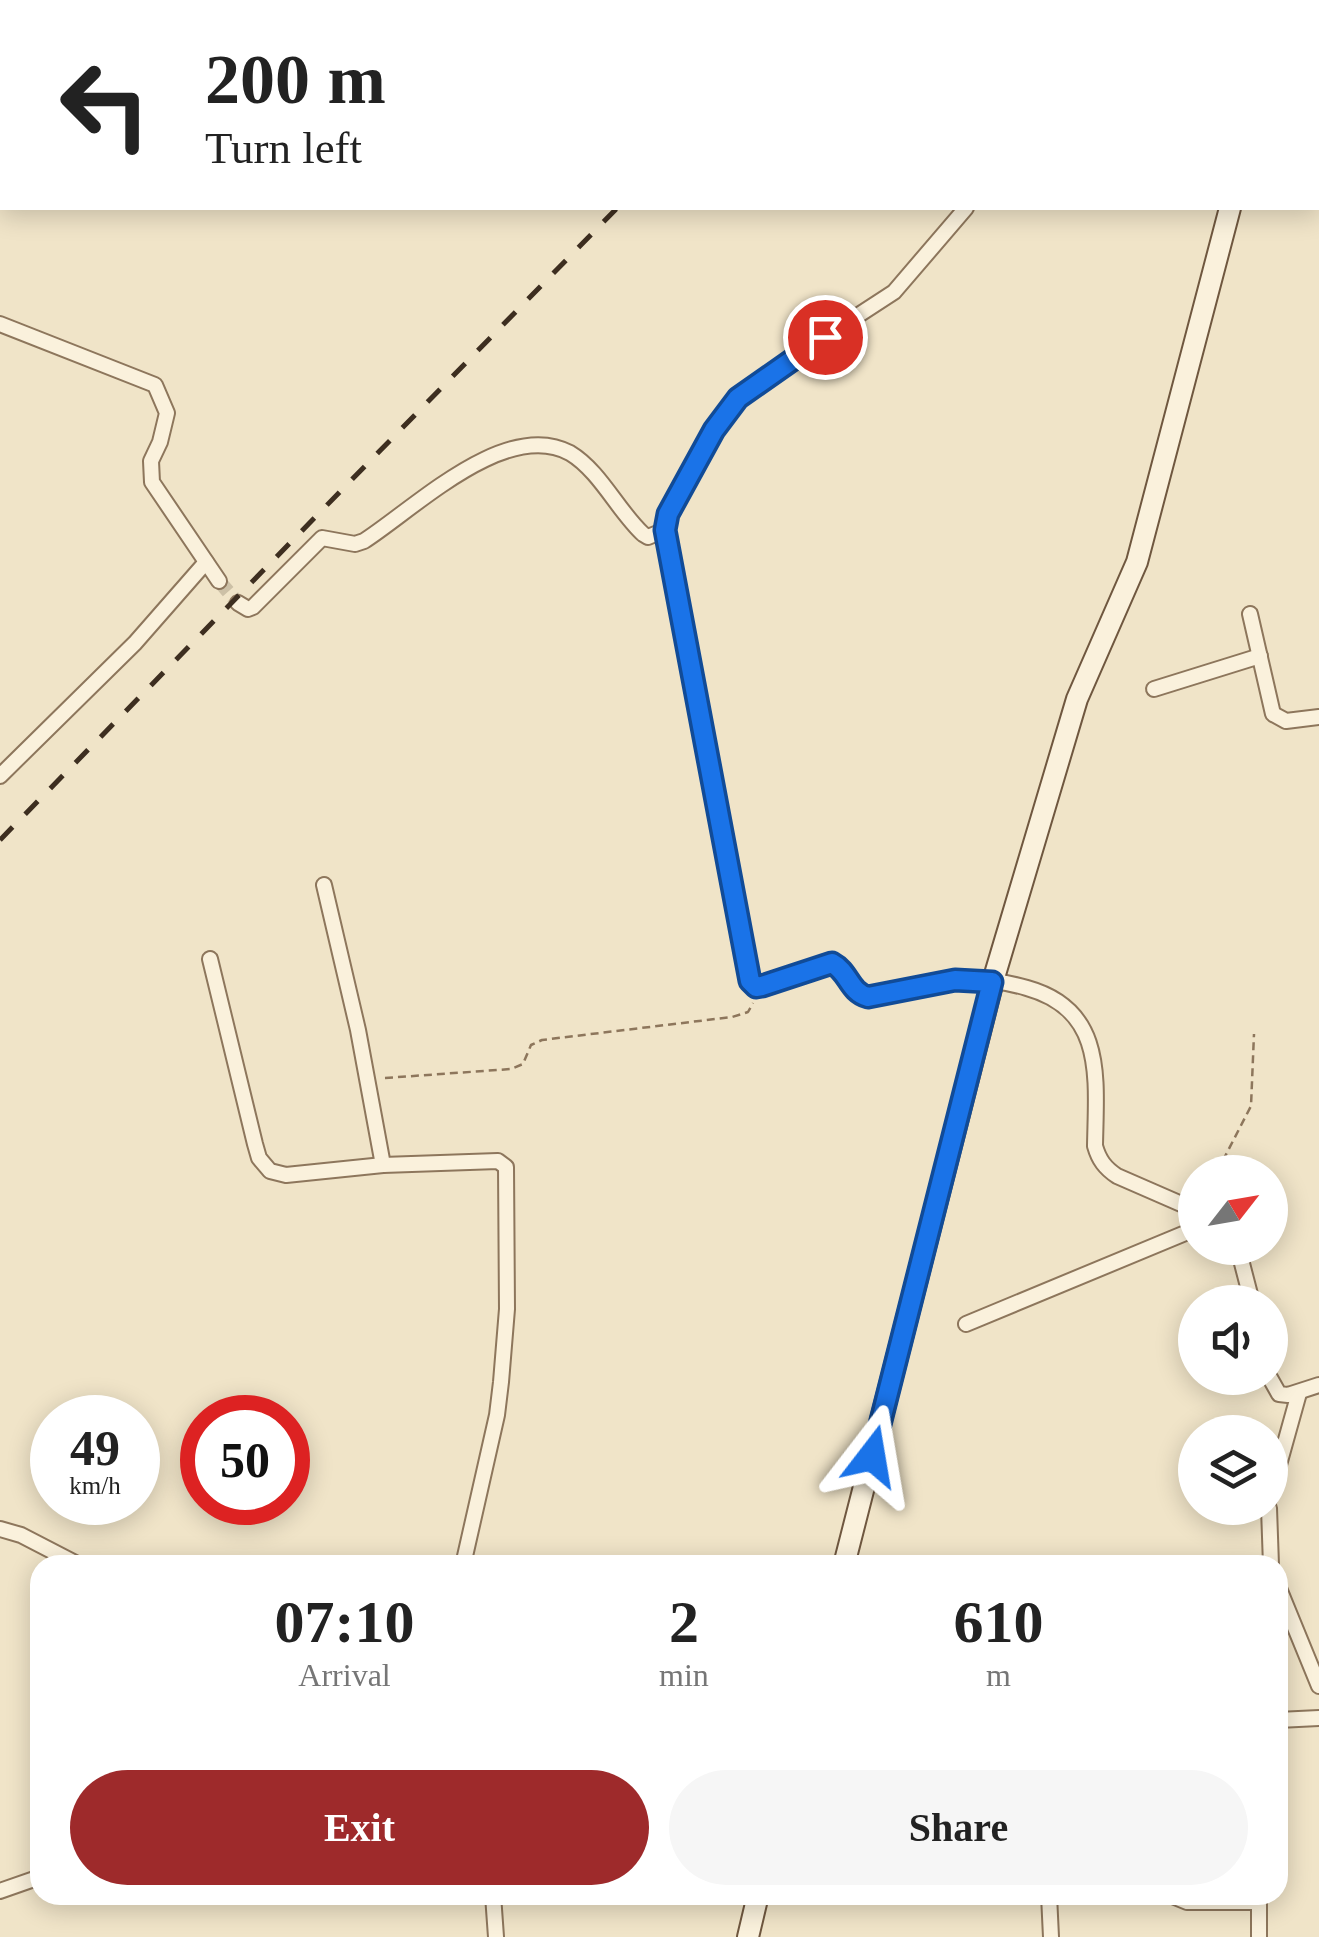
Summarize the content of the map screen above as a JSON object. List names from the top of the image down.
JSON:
{
  "north": "top right",
  "page": {
    "turn": ["200 m", "Turn left"],
    "speed": "49 km/h",
    "limit": "50",
    "eta": [
      "07:10",
      "Arrival",
      "2",
      "min",
      "610",
      "m"
    ],
    "buttons": ["Exit", "Share"]
  }
}
